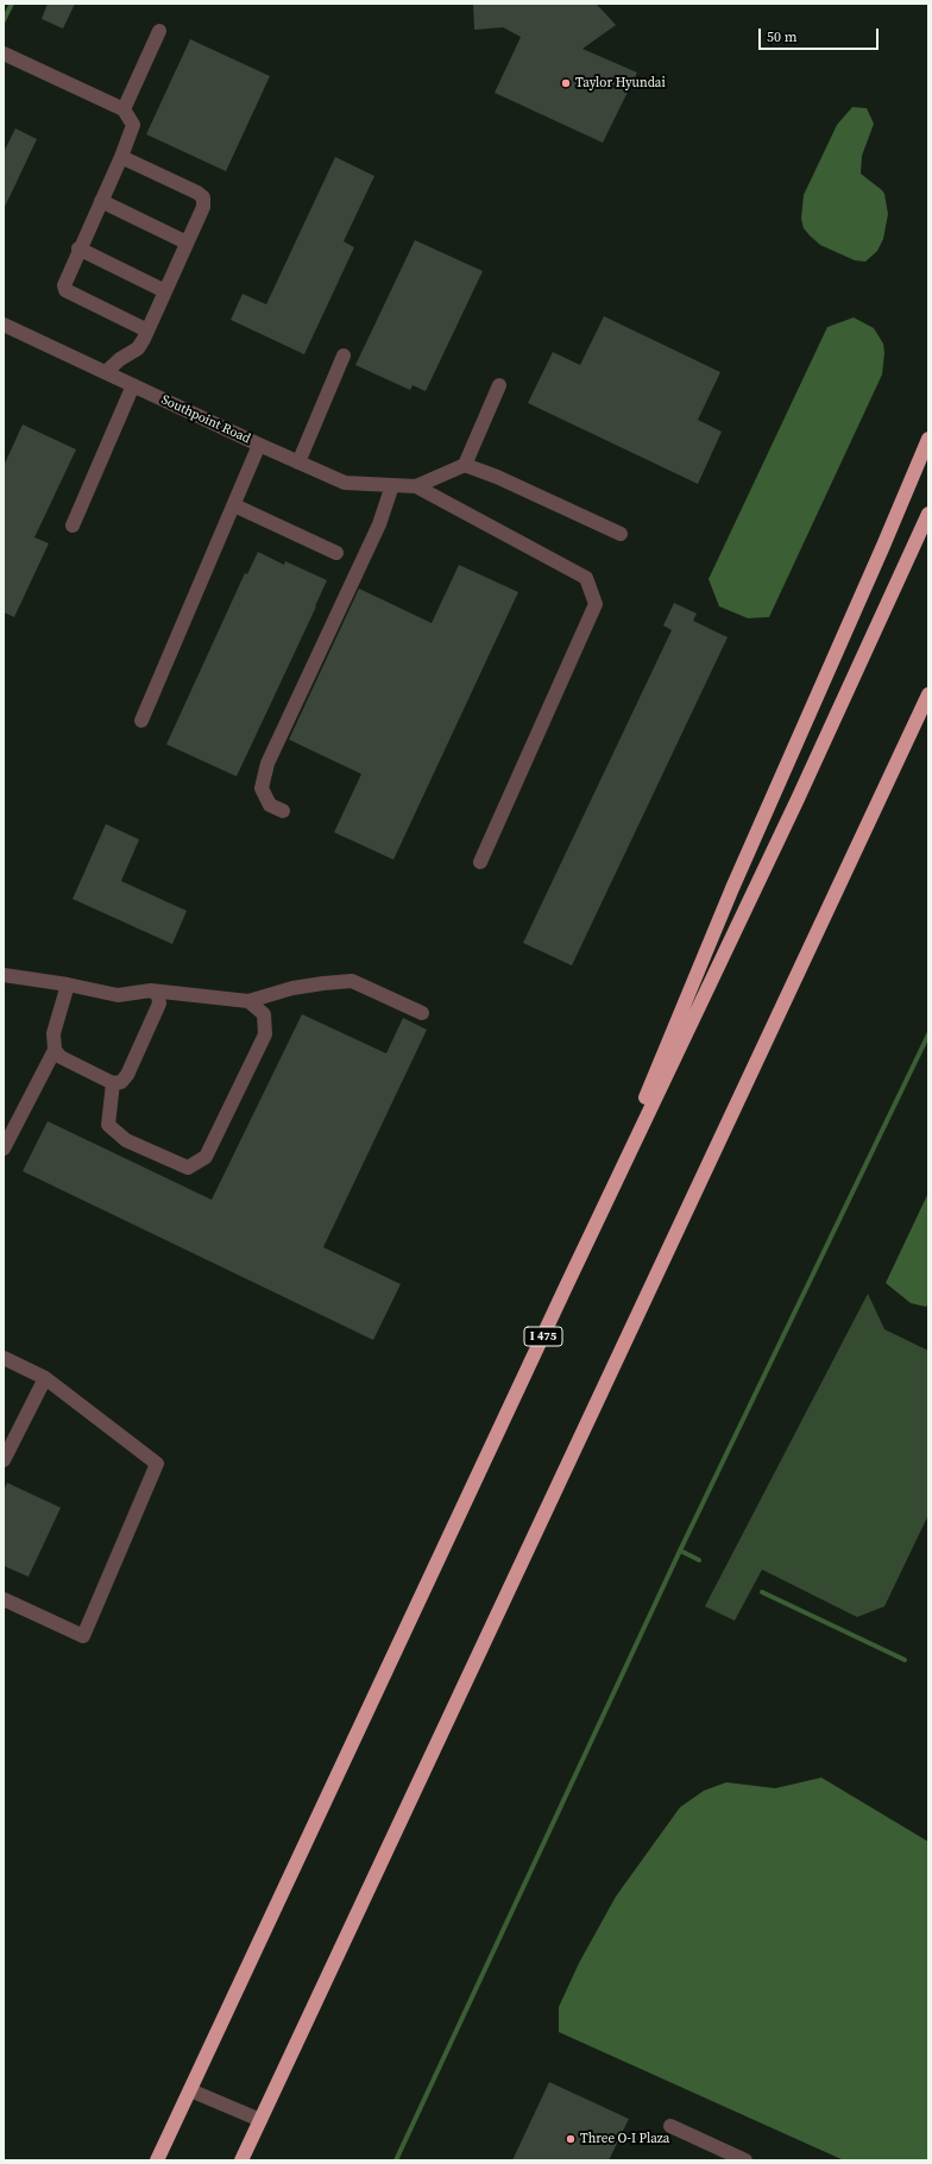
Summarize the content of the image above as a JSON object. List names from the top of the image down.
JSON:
{
  "streets": {
    "highway": ["I 475"],
    "street": ["Southpoint Road"]
  },
  "places": ["Taylor Hyundai", "Three O-I Plaza"],
  "scale_bar": "50 m"
}
